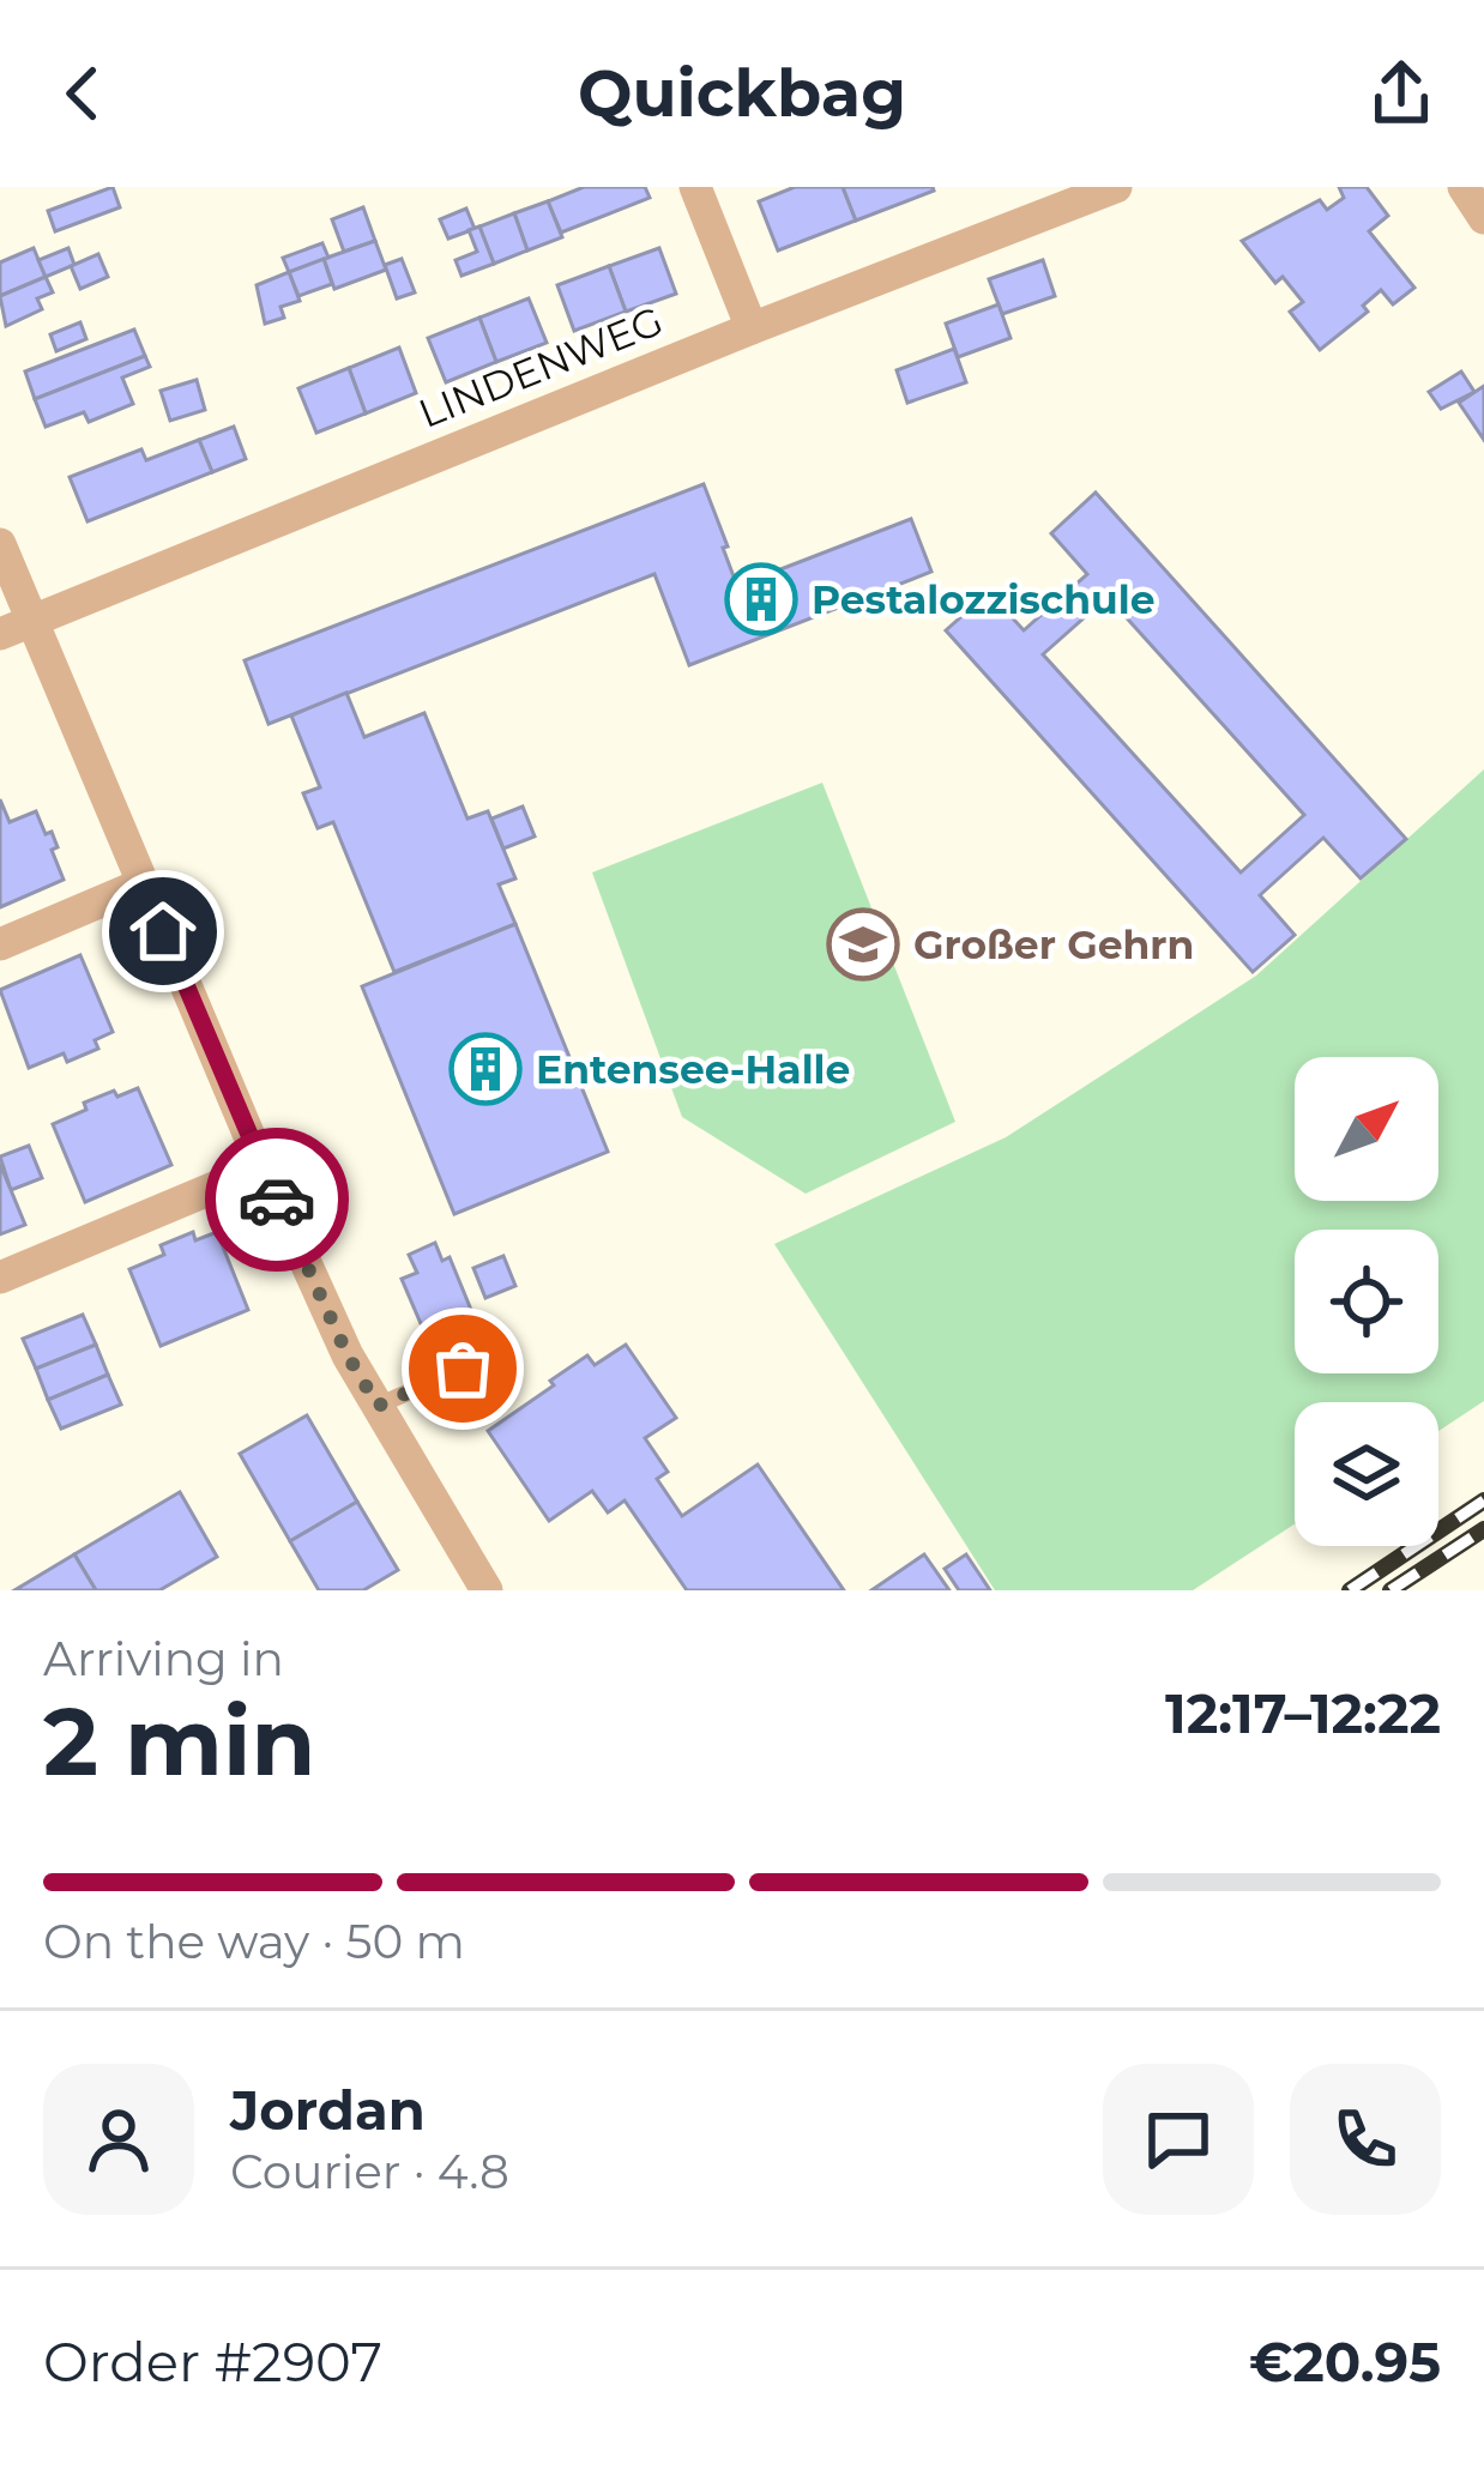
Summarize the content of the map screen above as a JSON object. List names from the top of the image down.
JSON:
{
  "streets": {
    "street": ["LINDENWEG"]
  },
  "places": {
    "building": ["Pestalozzischule", "Entensee-Halle"],
    "school or university": ["Großer Gehrn"]
  },
  "north": "top right",
  "page": {
    "header": "Quickbag",
    "heading": ["2 min", "Arriving in", "12:17–12:22"],
    "panel": [
      "Jordan",
      "Courier · 4.8",
      "Order #2907",
      "€20.95"
    ],
    "bar": "On the way · 50 m"
  }
}
